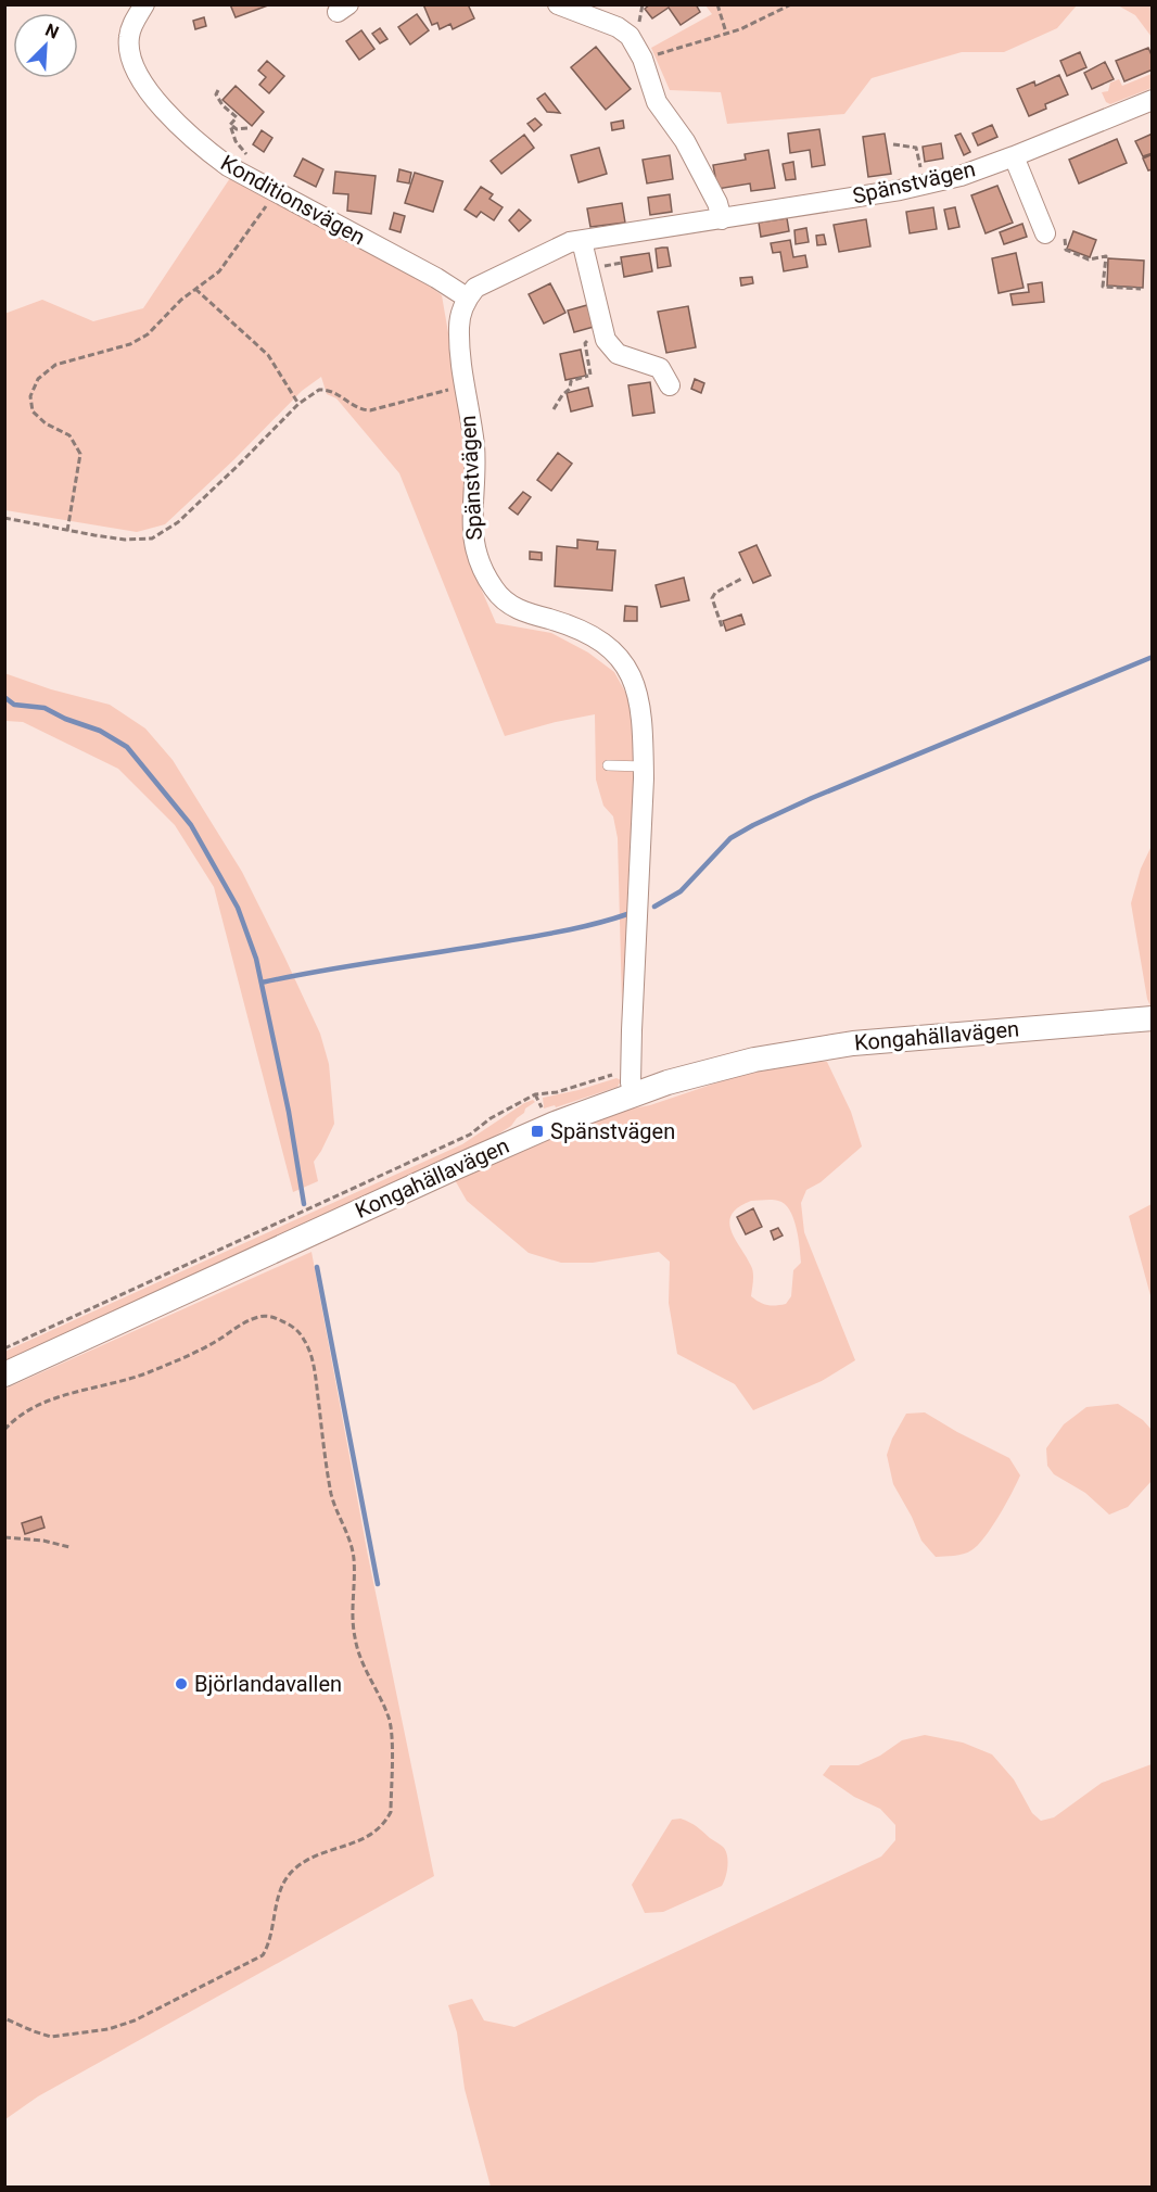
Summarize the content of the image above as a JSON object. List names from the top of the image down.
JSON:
{
  "streets": {
    "street": ["Spänstvägen", "Konditionsvägen", "Kongahällavägen"]
  },
  "crossings": [
    ["Spänstvägen", "Konditionsvägen"],
    ["Spänstvägen", "Kongahällavägen"]
  ],
  "places": {
    "transit": ["Spänstvägen"],
    "other": ["Björlandavallen"]
  },
  "north": "top right"
}
